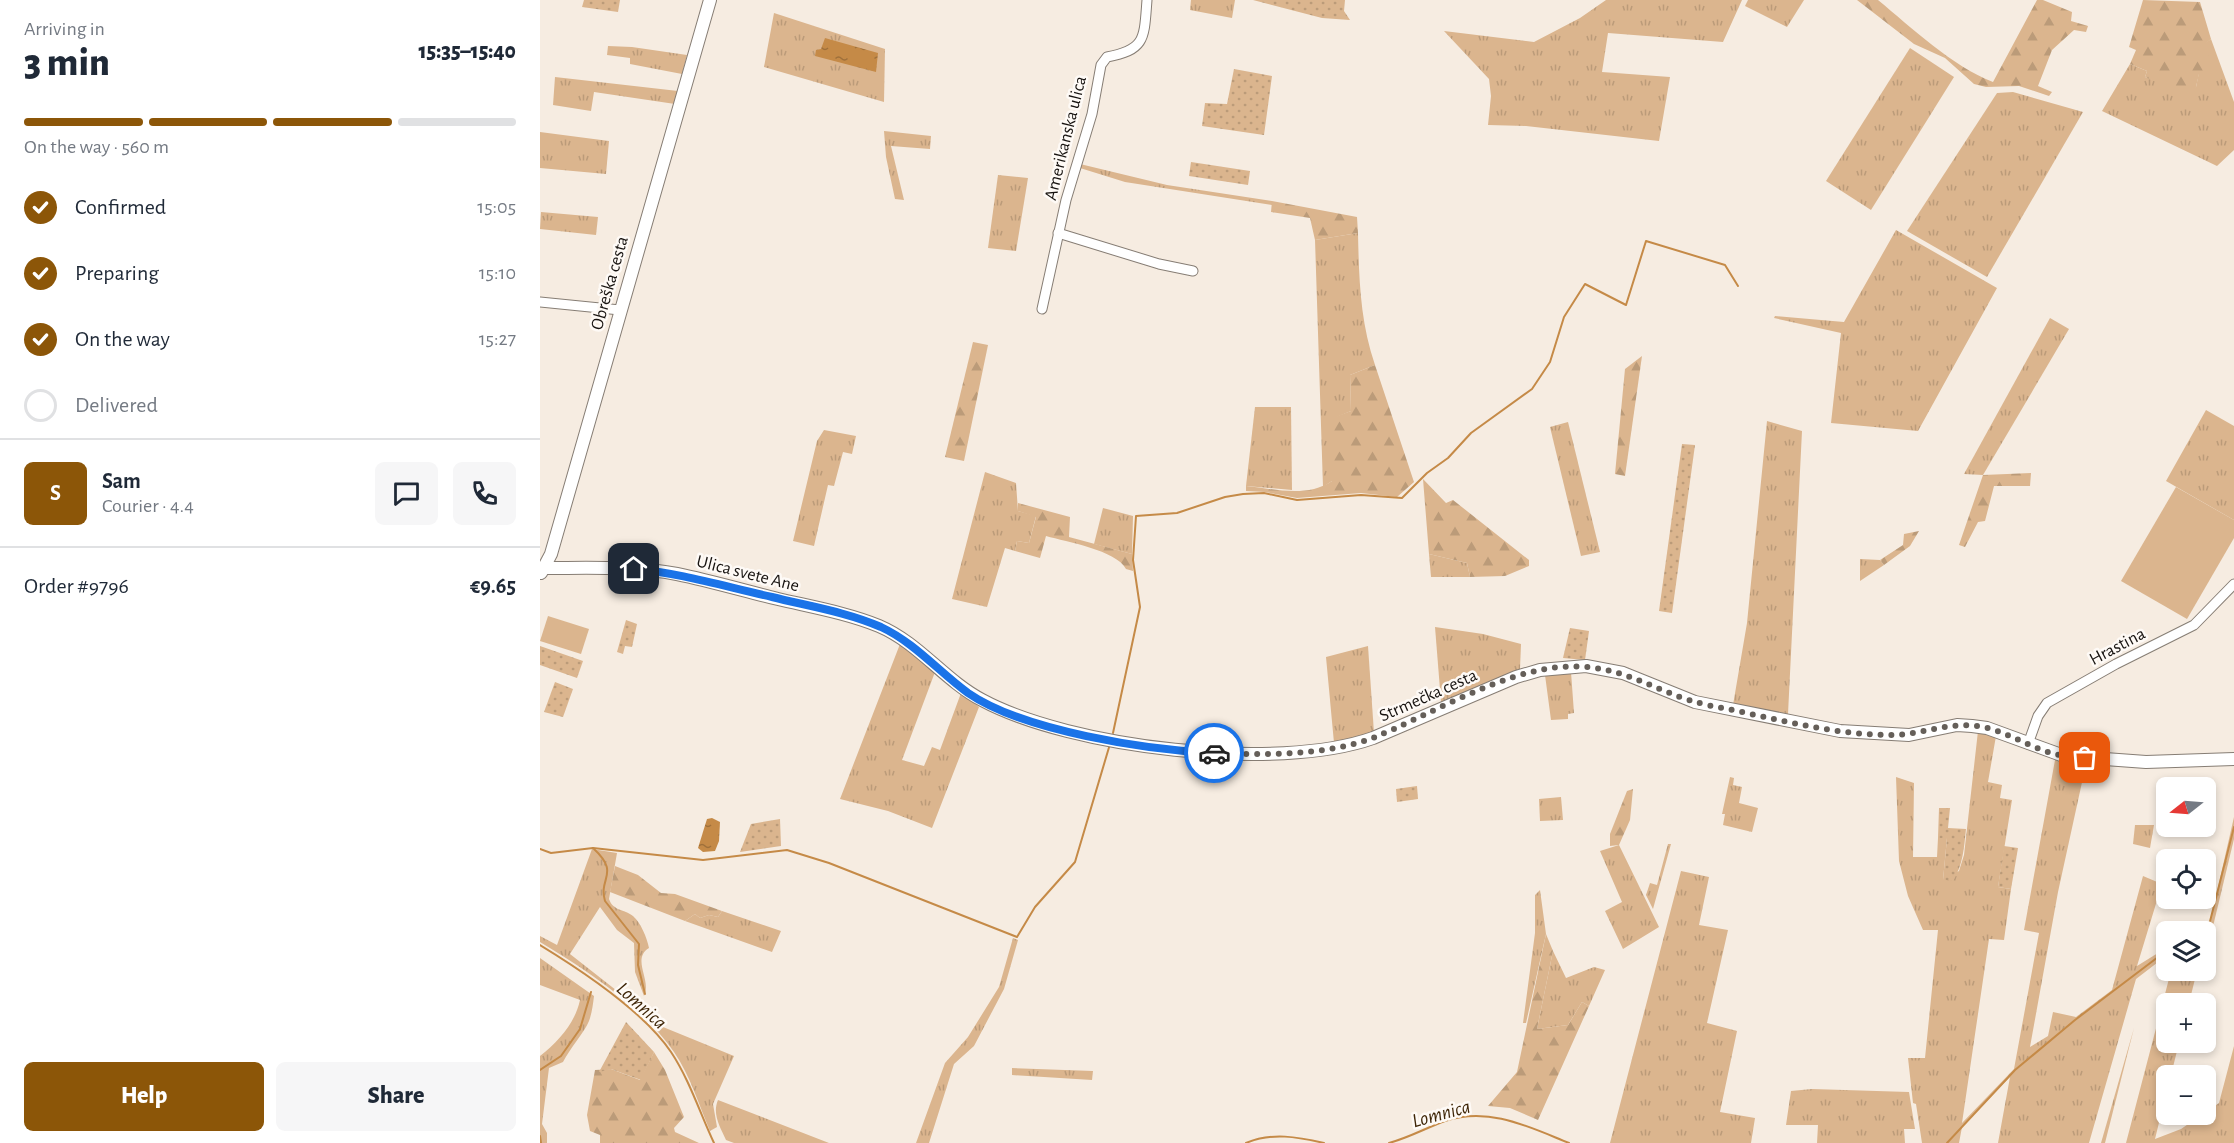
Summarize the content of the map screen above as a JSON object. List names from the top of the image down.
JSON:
{
  "streets": {
    "street": [
      "Amerikanska ulica",
      "Obreška cesta",
      "Ulica svete Ane",
      "Hrastina",
      "Strmečka cesta"
    ]
  },
  "crossings": [
    ["Obreška cesta", "Ulica svete Ane"],
    ["Ulica svete Ane", "Strmečka cesta"],
    ["Hrastina", "Strmečka cesta"]
  ],
  "water": ["Lomnica"],
  "north": "left",
  "page": {
    "heading": ["3 min", "Arriving in", "15:35–15:40"],
    "panel": [
      "Sam",
      "Courier · 4.4",
      "Order #9796",
      "€9.65"
    ],
    "bar": "On the way · 560 m",
    "list": [
      ["Confirmed", "15:05"],
      ["Preparing", "15:10"],
      ["On the way", "15:27"],
      "Delivered"
    ],
    "round": "S",
    "map_buttons": ["+", "−"],
    "buttons": ["Help", "Share"]
  }
}
